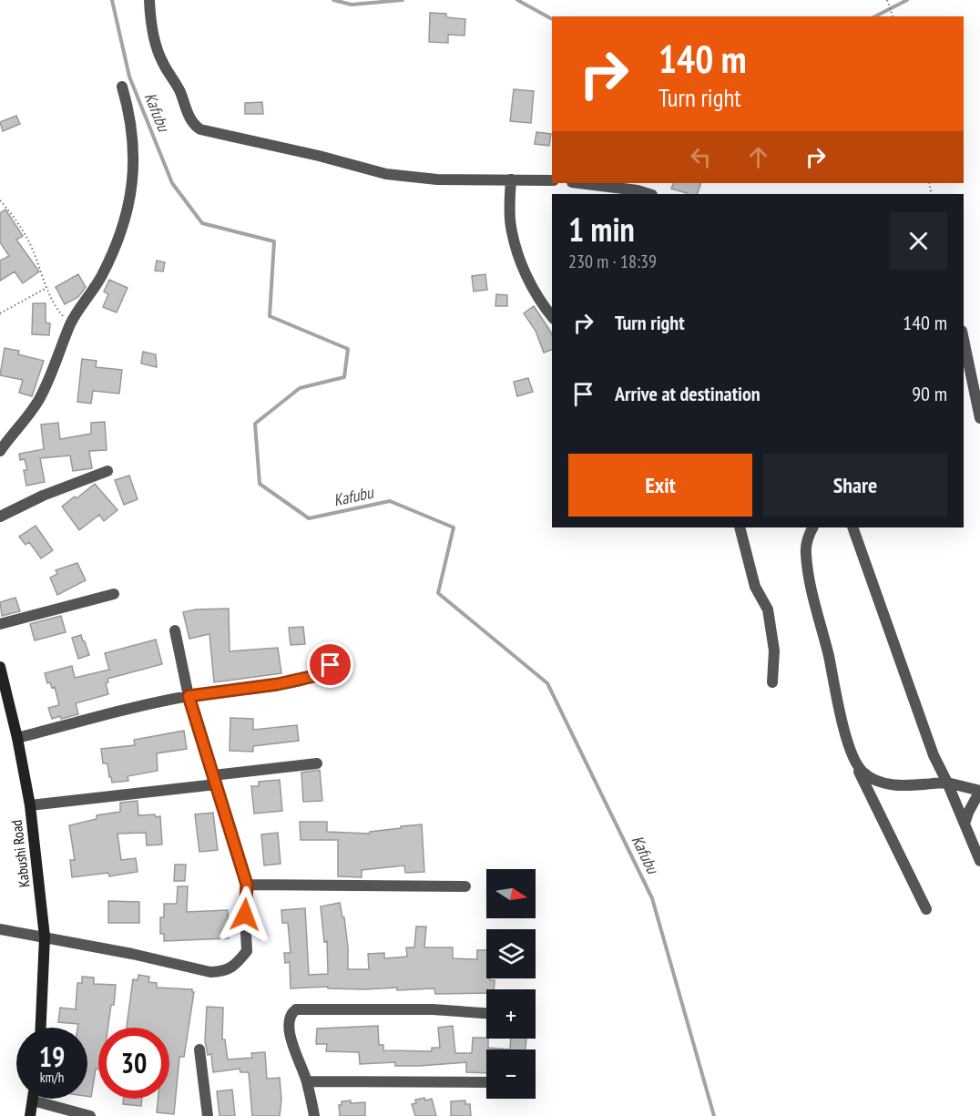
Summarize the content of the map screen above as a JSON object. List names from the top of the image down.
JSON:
{
  "streets": {
    "main road": ["Kabushi Road"]
  },
  "water": ["Kafubu"],
  "north": "right",
  "page": {
    "turn": ["140 m", "Turn right"],
    "heading": ["1 min", "230 m · 18:39"],
    "list": [
      {
        "name": "Turn right",
        "value": "140 m"
      },
      {
        "name": "Arrive at destination",
        "value": "90 m"
      }
    ],
    "buttons": ["Exit", "Share"],
    "map_buttons": ["+", "−"],
    "speed": "19 km/h",
    "limit": "30"
  }
}
